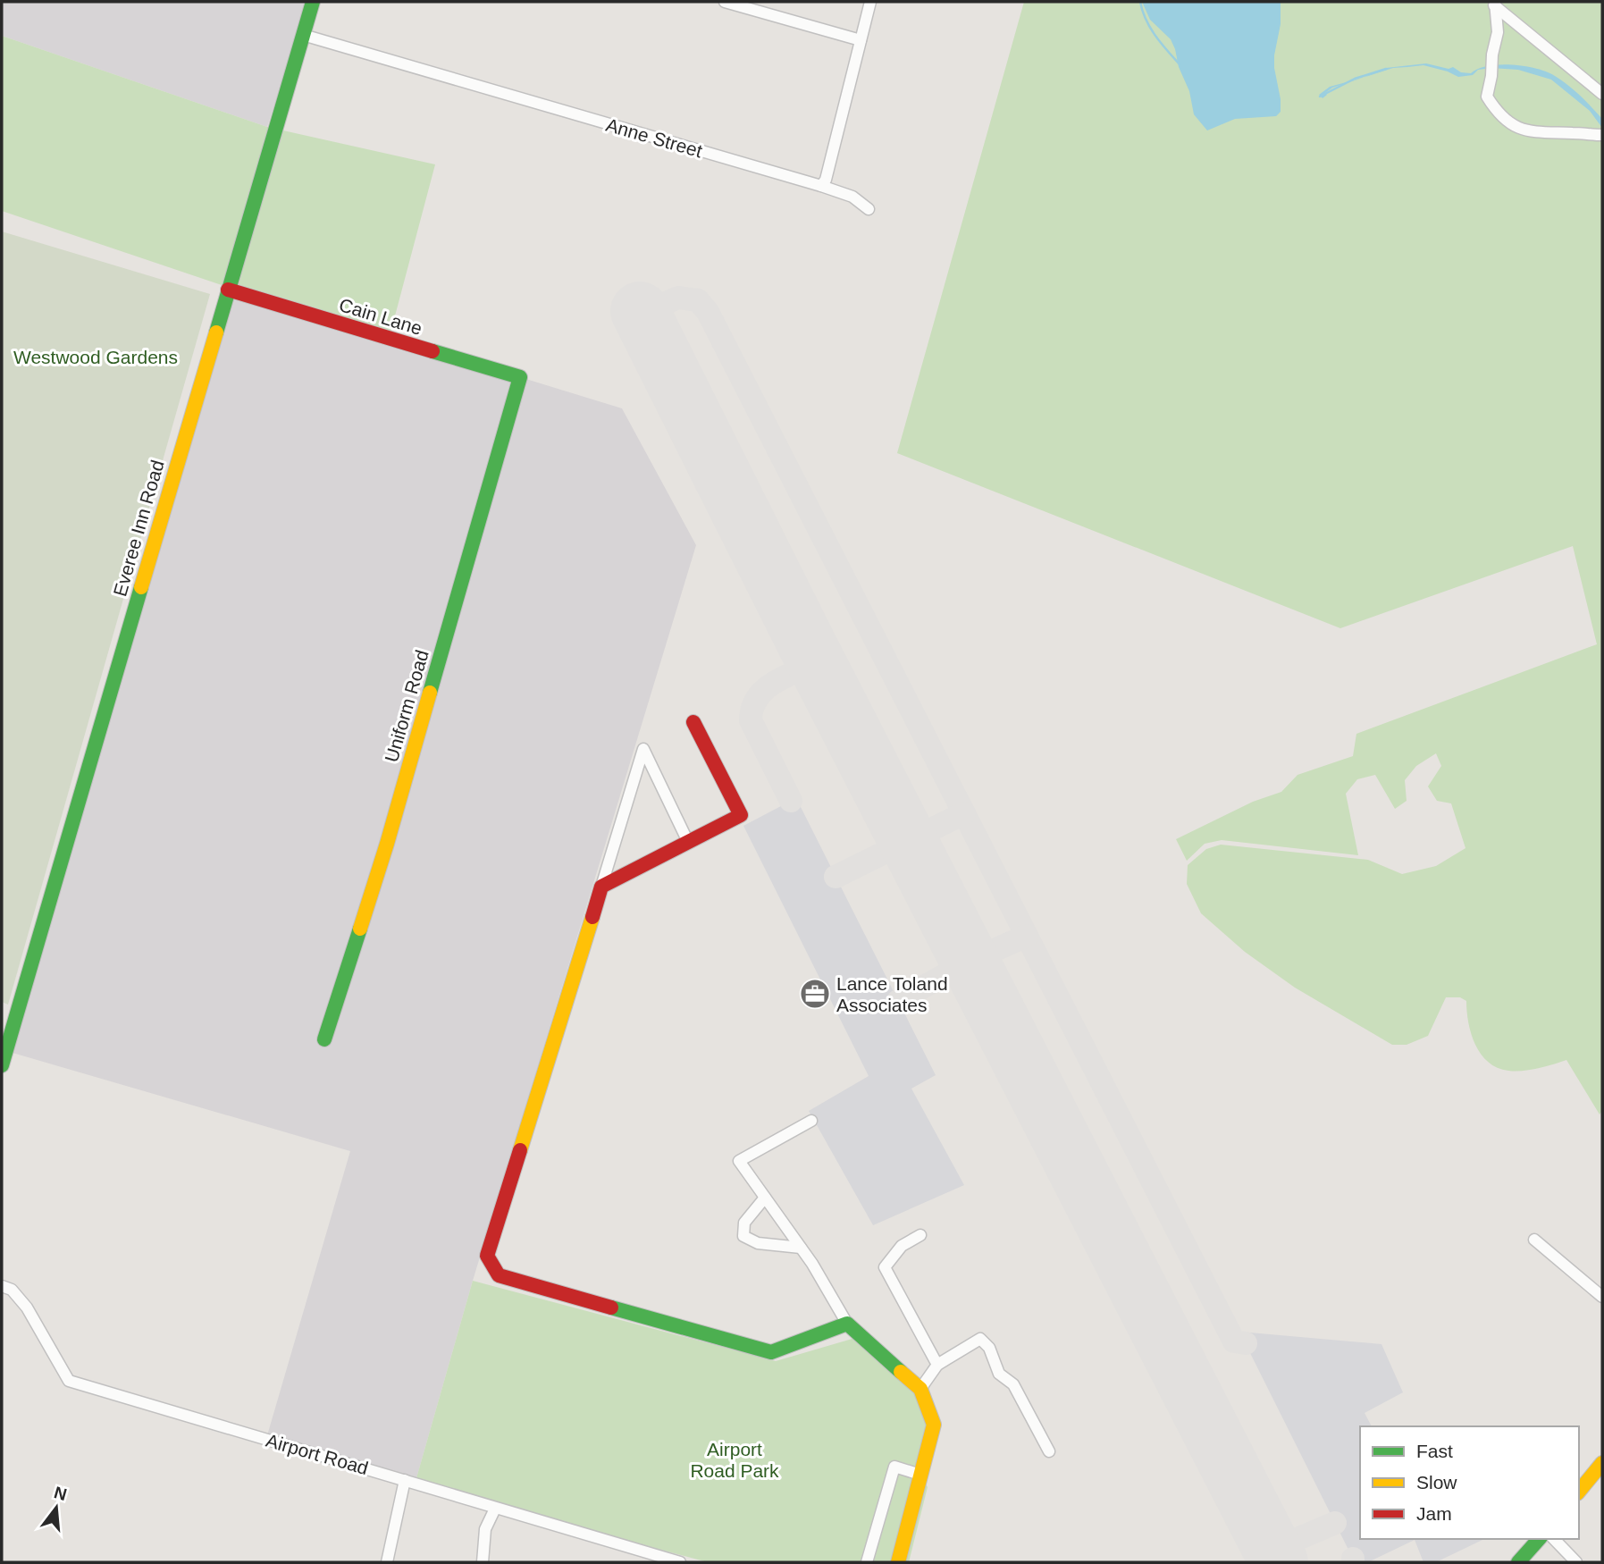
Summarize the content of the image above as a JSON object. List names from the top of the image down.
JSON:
{
  "streets": {
    "street": [
      "Anne Street",
      "Cain Lane",
      "Everee Inn Road",
      "Uniform Road",
      "Airport Road"
    ]
  },
  "crossings": [
    ["Anne Street", "Everee Inn Road"],
    ["Cain Lane", "Everee Inn Road"],
    ["Cain Lane", "Uniform Road"]
  ],
  "parks": ["Westwood Gardens", "Airport Road Park"],
  "places": {
    "office": ["Lance Toland Associates"]
  },
  "legend": ["Fast", "Slow", "Jam"],
  "north": "top"
}
